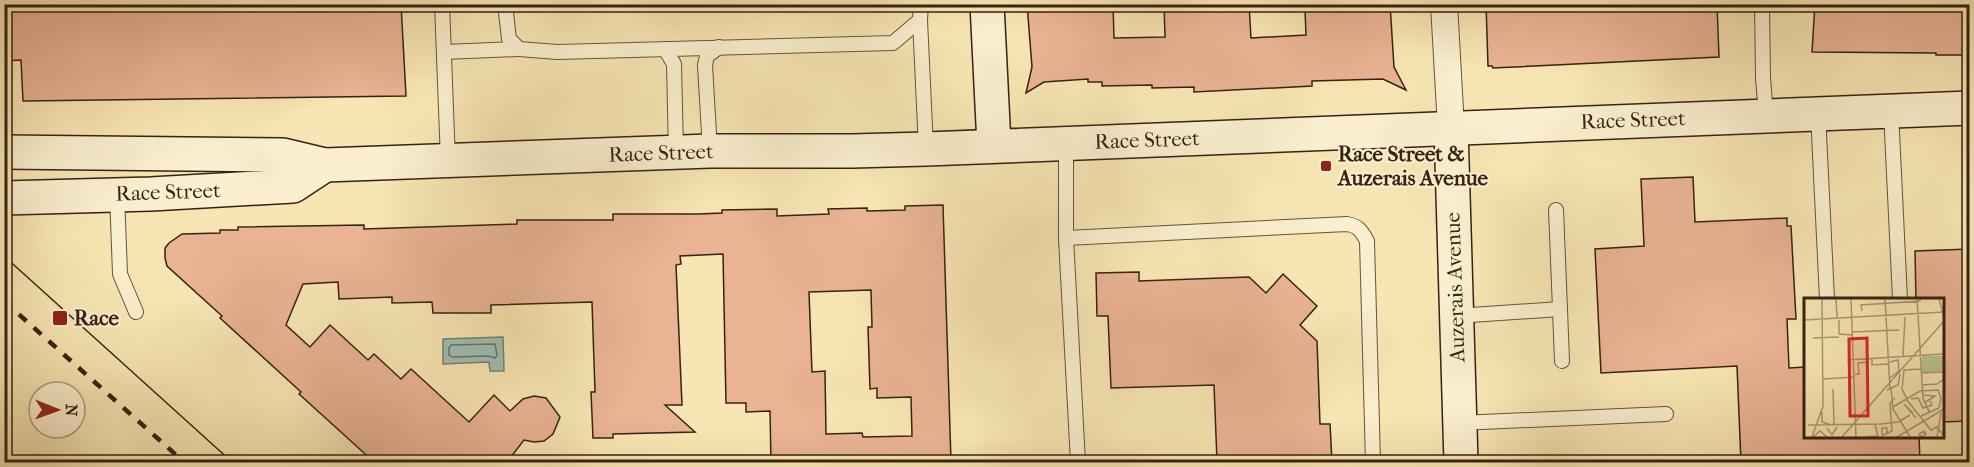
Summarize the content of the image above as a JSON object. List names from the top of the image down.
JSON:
{
  "streets": {
    "main road": ["Race Street", "Auzerais Avenue"]
  },
  "crossings": [
    ["Race Street", "Auzerais Avenue"]
  ],
  "places": {
    "transit": ["Race Street & Auzerais Avenue", "Race"]
  },
  "north": "right"
}
